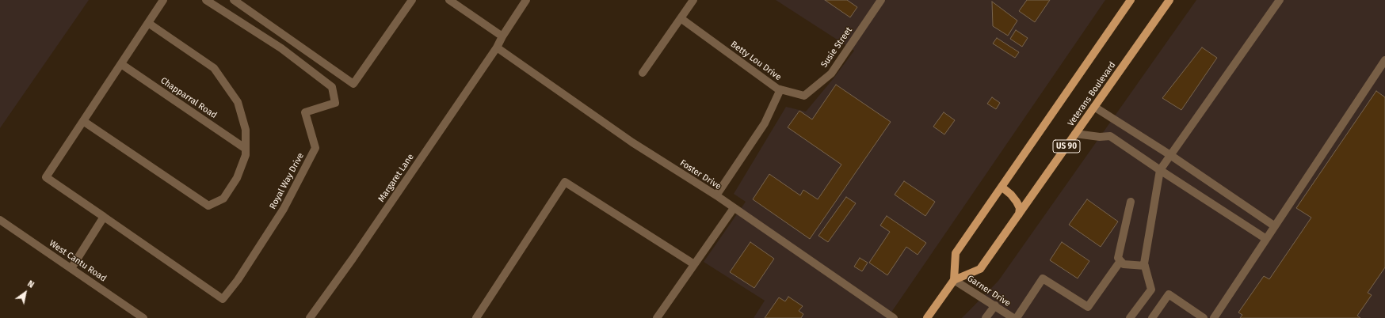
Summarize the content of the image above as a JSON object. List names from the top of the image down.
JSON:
{
  "streets": {
    "main road": ["Veterans Boulevard", "US 90"],
    "street": [
      "Susie Street",
      "Betty Lou Drive",
      "Chapparral Road",
      "Foster Drive",
      "Margaret Lane",
      "Royal Way Drive",
      "West Cantu Road",
      "Garner Drive"
    ]
  },
  "crossings": [
    ["Susie Street", "Betty Lou Drive"],
    ["Betty Lou Drive", "Foster Drive"],
    ["Veterans Boulevard", "Garner Drive"],
    ["Foster Drive", "Margaret Lane"]
  ],
  "north": "top right"
}
